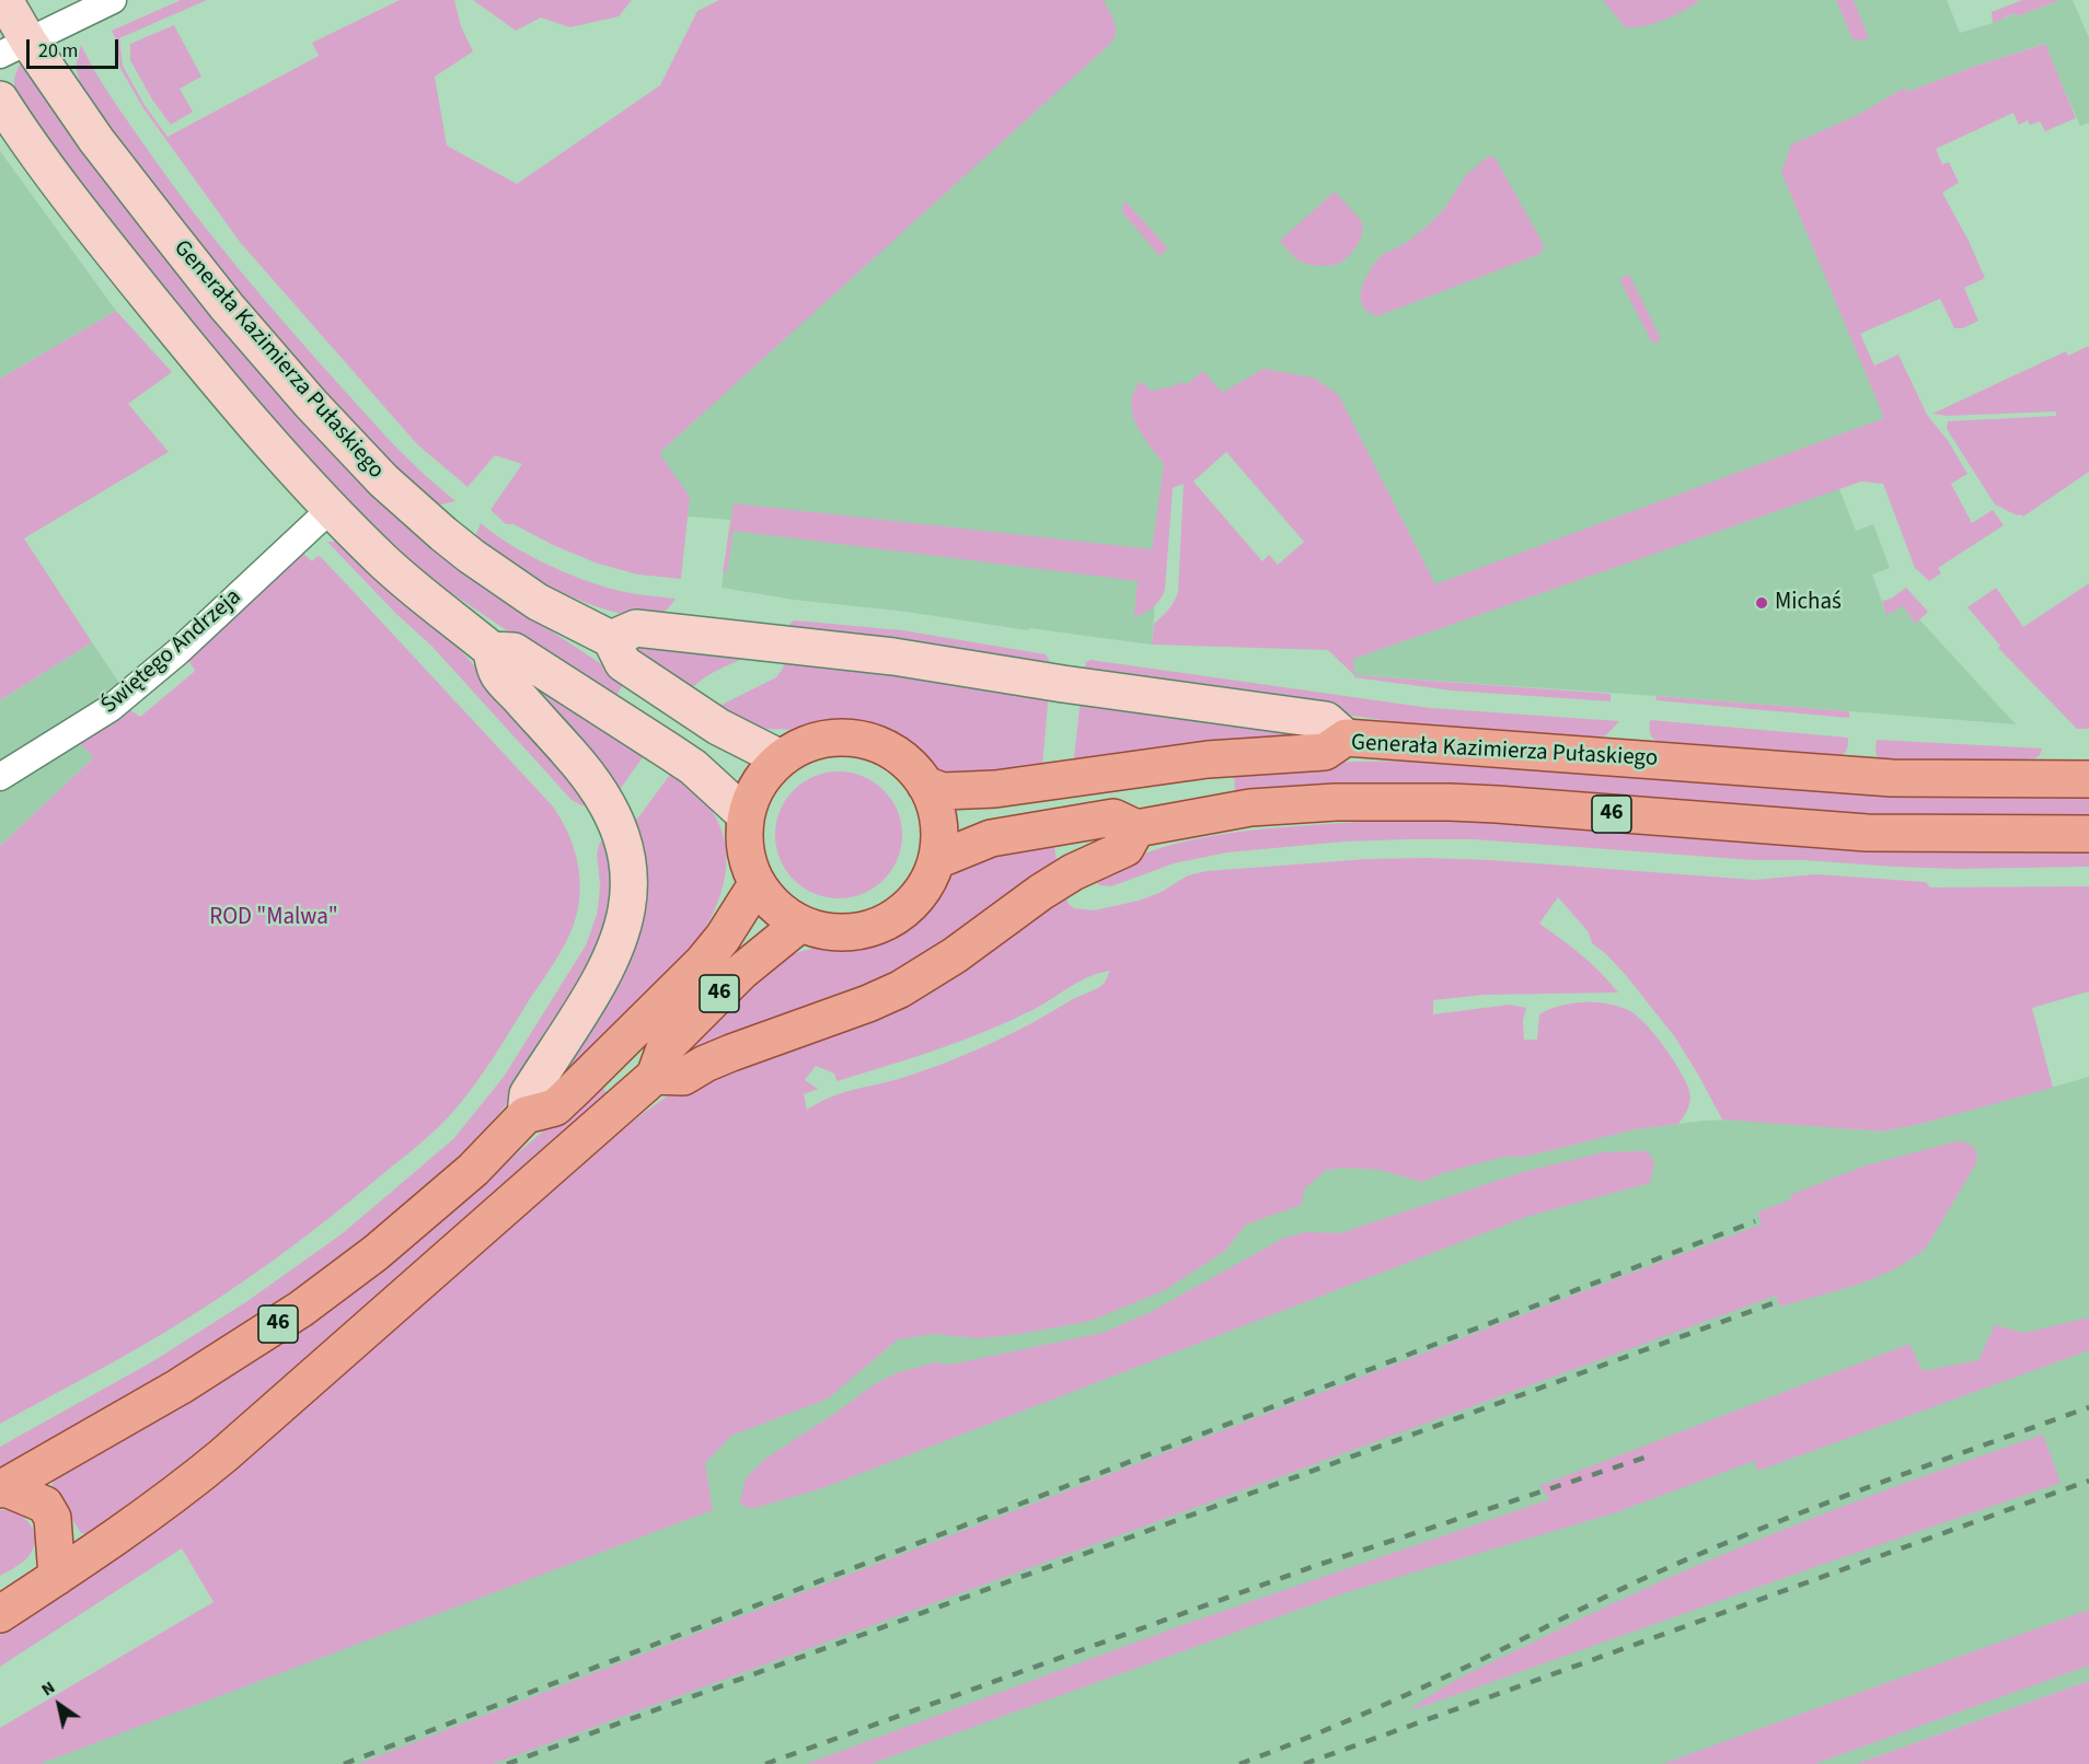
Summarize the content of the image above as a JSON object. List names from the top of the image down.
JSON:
{
  "streets": {
    "main road": ["Generała Kazimierza Pułaskiego", "46"],
    "street": ["Świętego Andrzeja"]
  },
  "crossings": [
    ["Generała Kazimierza Pułaskiego", "46"]
  ],
  "parks": ["ROD \"Malwa\""],
  "places": ["Michaś"],
  "scale_bar": "20 m",
  "north": "top left"
}
